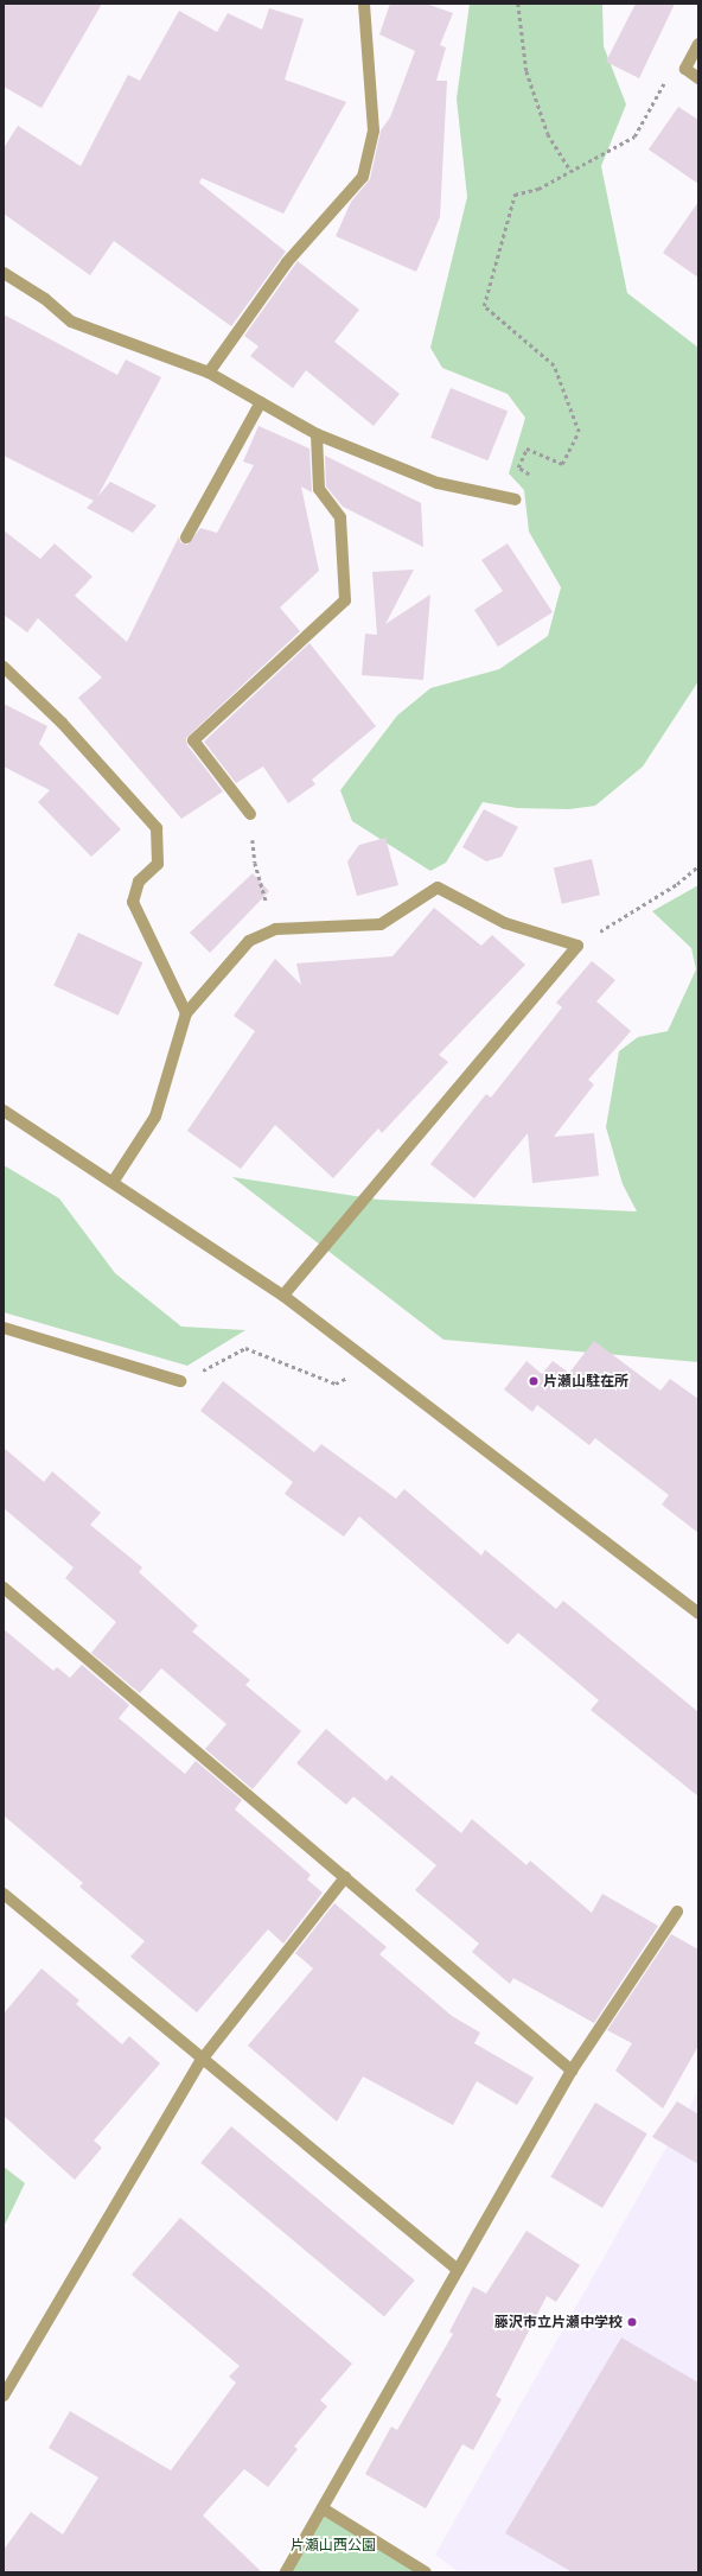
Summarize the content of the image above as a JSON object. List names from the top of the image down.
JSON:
{
  "parks": ["片瀬山西公園"],
  "places": ["片瀬山駐在所", "藤沢市立片瀬中学校"]
}
